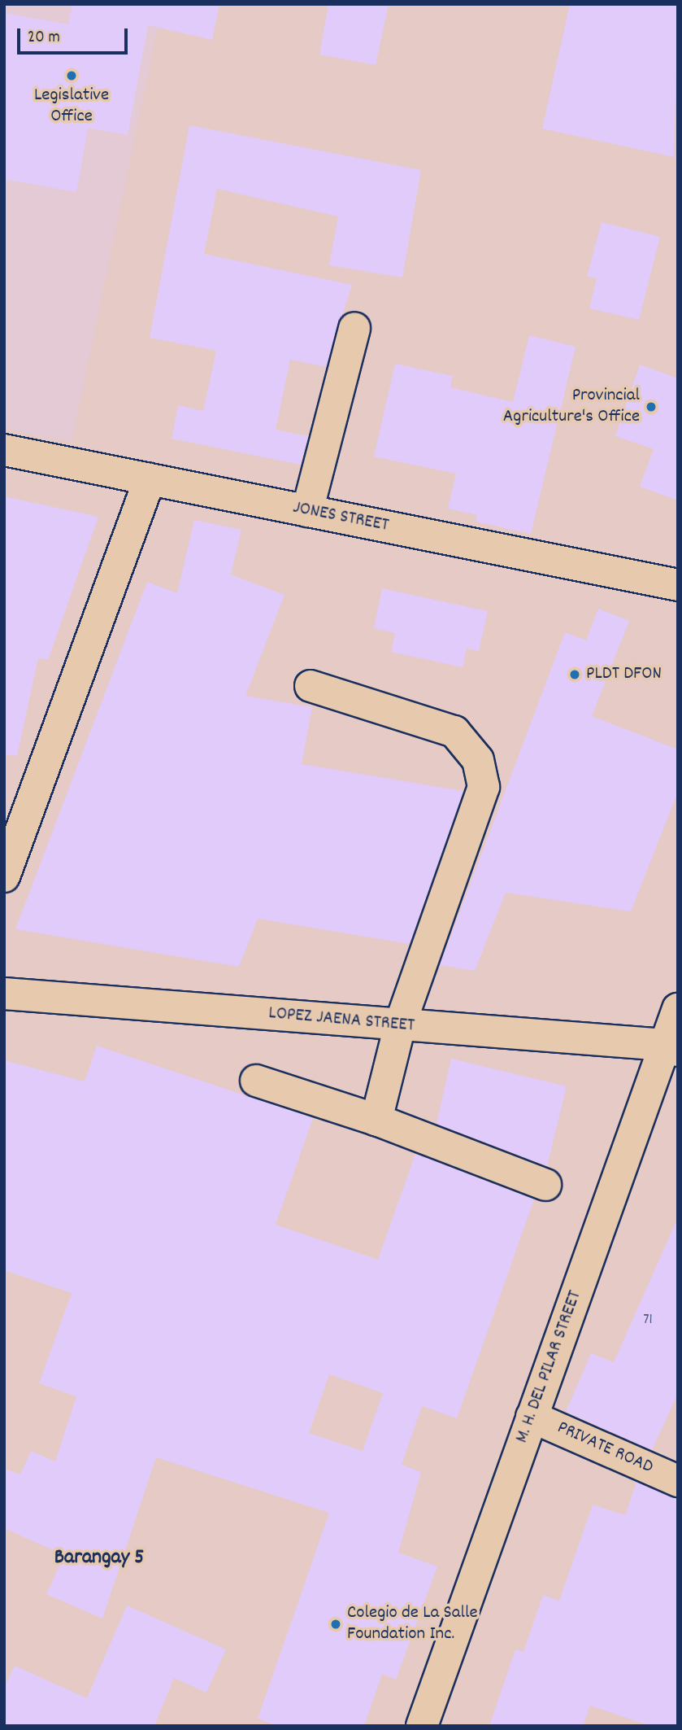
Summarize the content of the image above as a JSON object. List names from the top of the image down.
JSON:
{
  "streets": {
    "street": [
      "JONES STREET",
      "LOPEZ JAENA STREET",
      "M. H. DEL PILAR STREET",
      "PRIVATE ROAD"
    ]
  },
  "crossings": [
    ["LOPEZ JAENA STREET", "M. H. DEL PILAR STREET"],
    ["M. H. DEL PILAR STREET", "PRIVATE ROAD"]
  ],
  "districts": ["Barangay 5"],
  "places": [
    "Legislative Office",
    "Provincial Agriculture's Office",
    "PLDT DFON",
    "Colegio de La Salle Foundation Inc."
  ],
  "house_numbers": ["71"],
  "scale_bar": "20 m"
}
